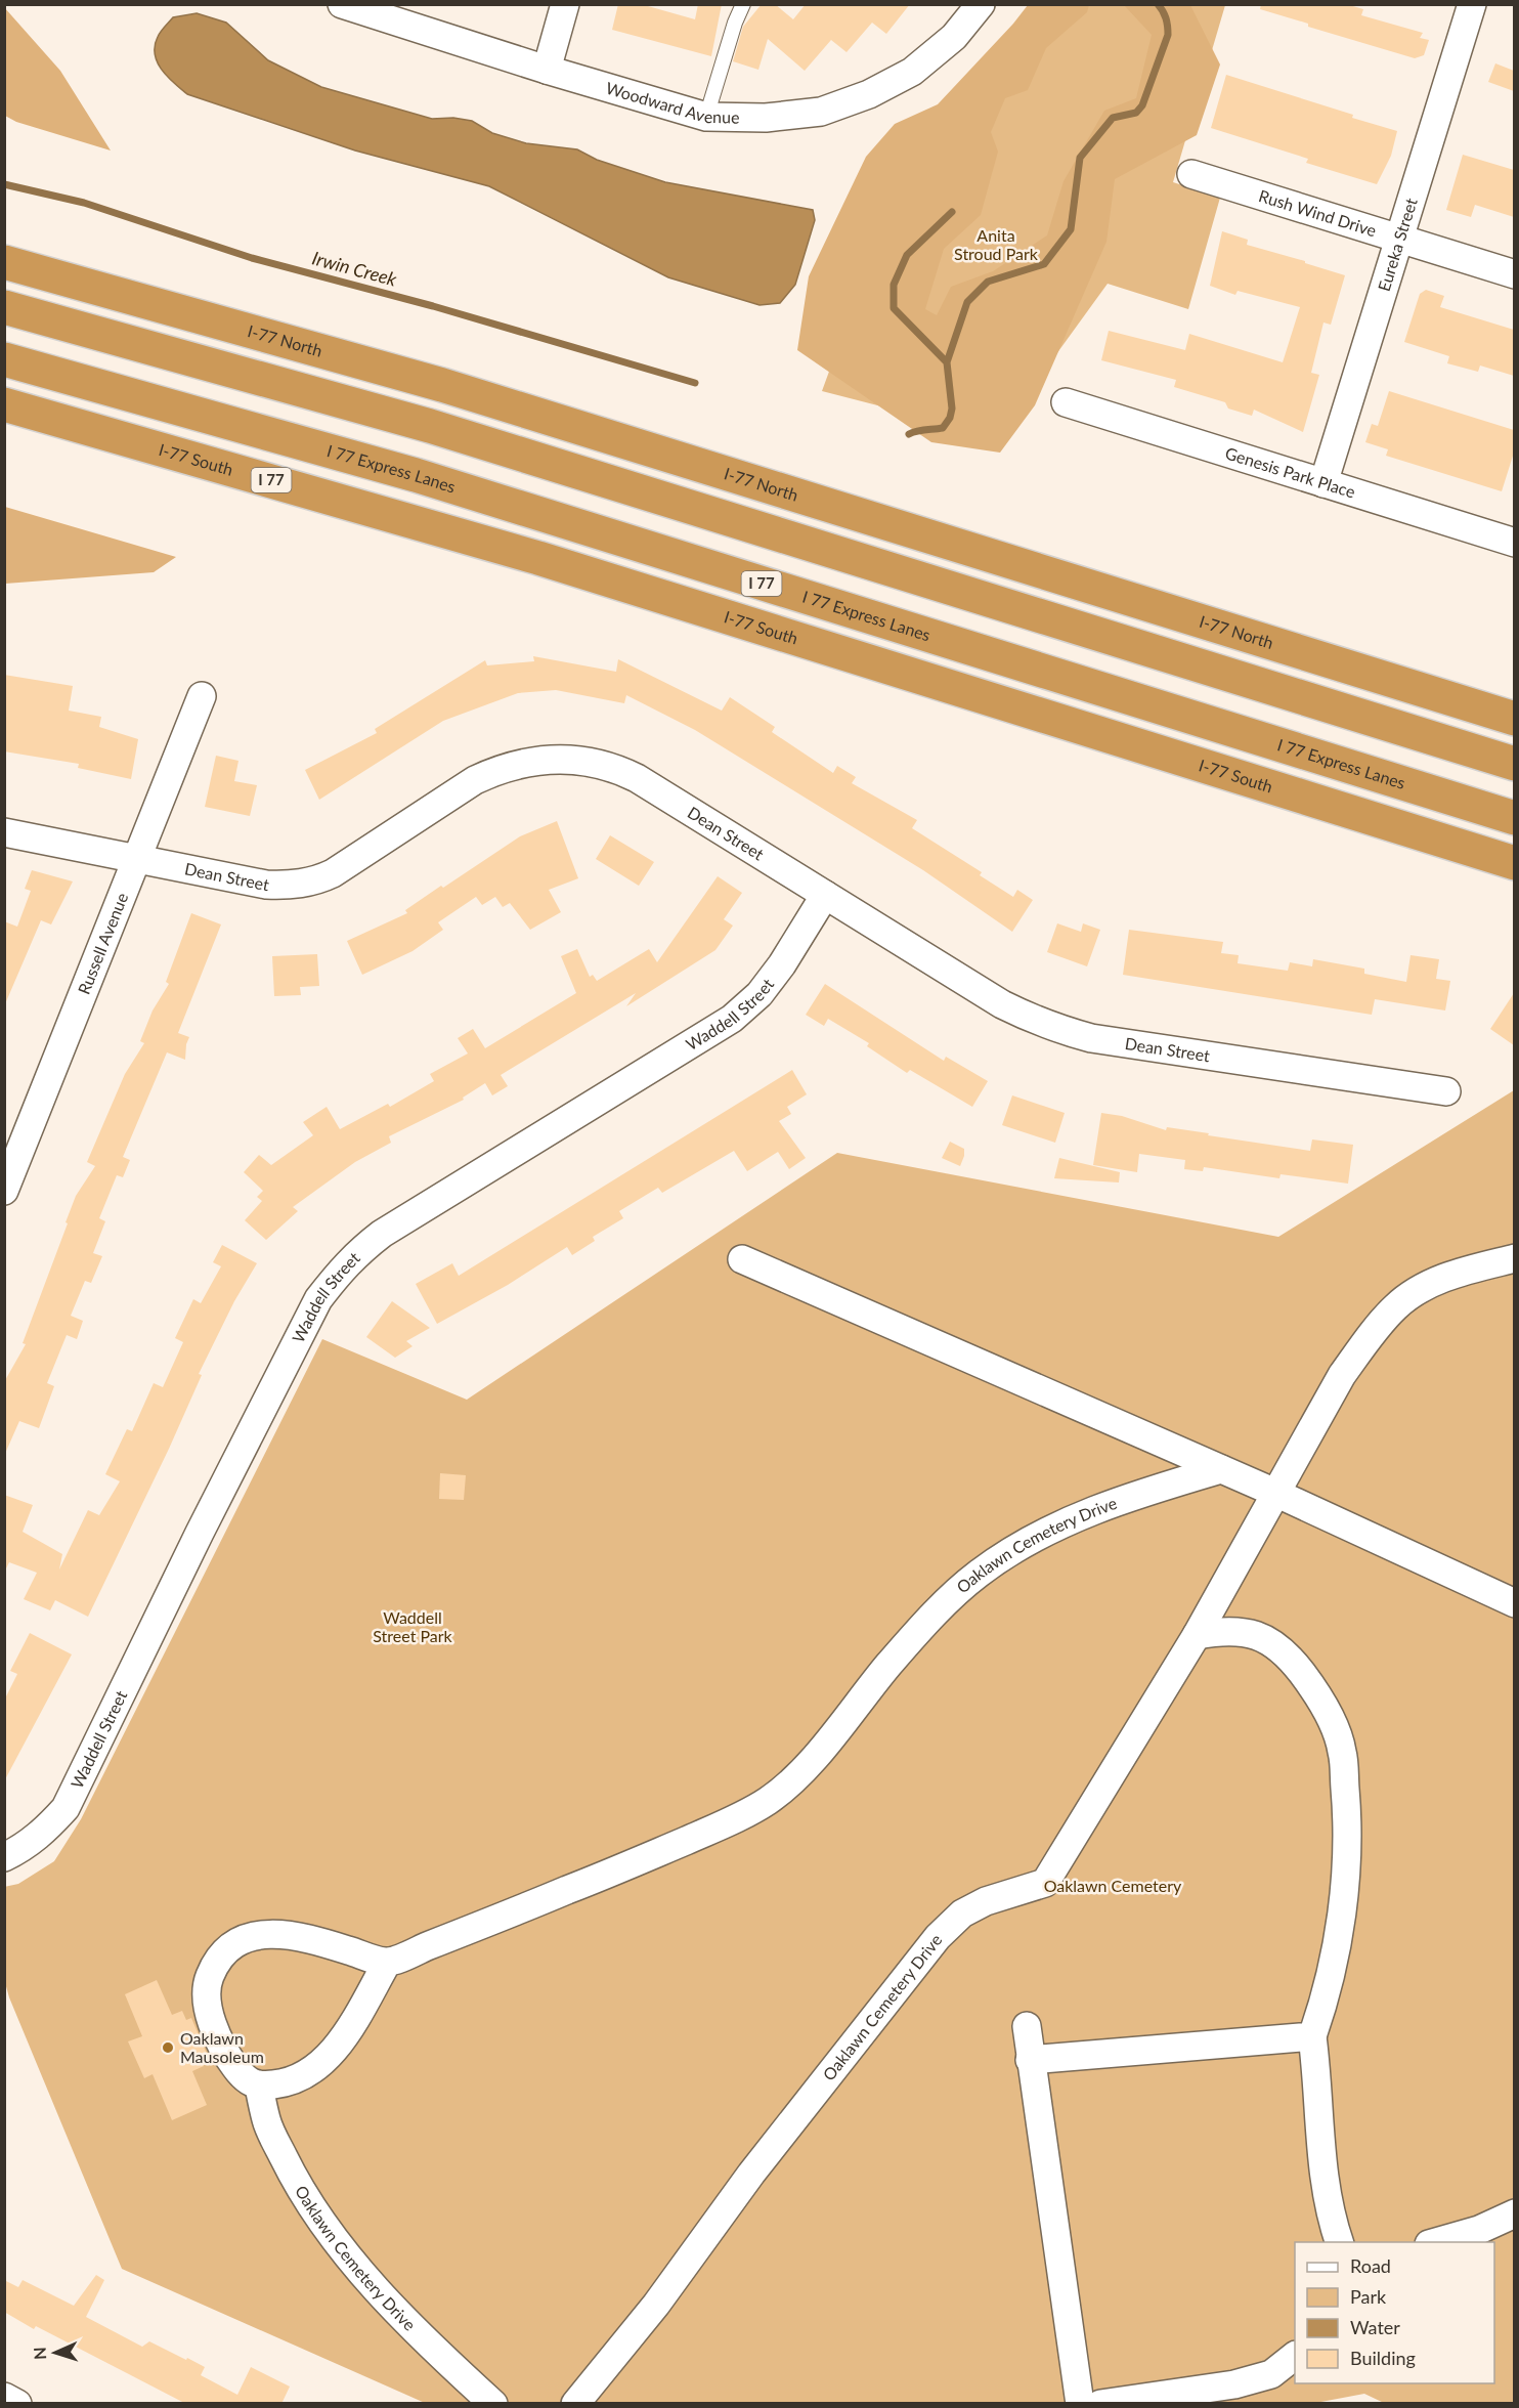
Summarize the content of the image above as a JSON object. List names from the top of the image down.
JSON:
{
  "streets": {
    "highway": [
      "I-77 North",
      "I-77 South",
      "I 77 Express Lanes",
      "I 77"
    ],
    "street": [
      "Woodward Avenue",
      "Rush Wind Drive",
      "Eureka Street",
      "Genesis Park Place",
      "Dean Street",
      "Russell Avenue",
      "Waddell Street",
      "Oaklawn Cemetery Drive"
    ]
  },
  "crossings": [
    ["Rush Wind Drive", "Eureka Street"],
    ["Eureka Street", "Genesis Park Place"],
    ["Dean Street", "Russell Avenue"],
    ["Dean Street", "Waddell Street"]
  ],
  "water": ["Irwin Creek"],
  "parks": ["Anita Stroud Park", "Waddell Street Park", "Oaklawn Cemetery"],
  "places": ["Oaklawn Mausoleum"],
  "legend": [
    "Road",
    "Park",
    "Water",
    "Building"
  ],
  "north": "left"
}
